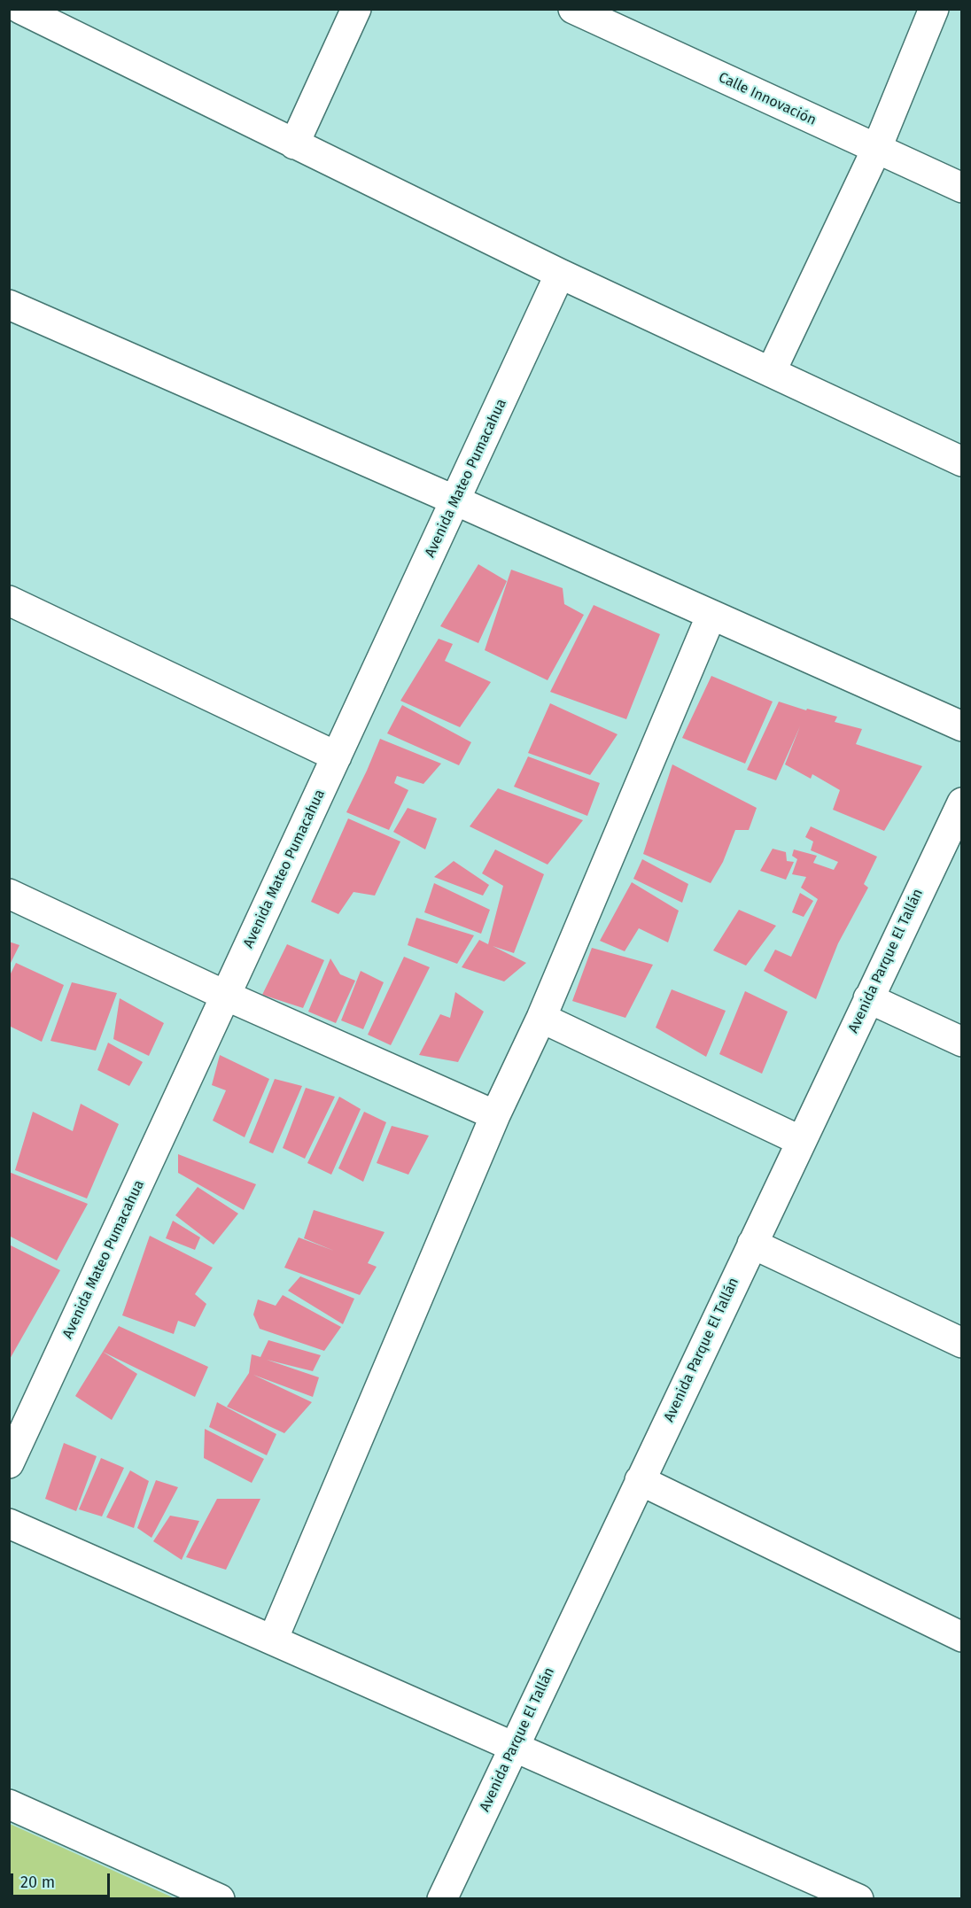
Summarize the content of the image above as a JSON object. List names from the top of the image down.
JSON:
{
  "streets": {
    "street": ["Calle Innovación", "Avenida Mateo Pumacahua", "Avenida Parque El Tallán"]
  },
  "scale_bar": "20 m"
}
